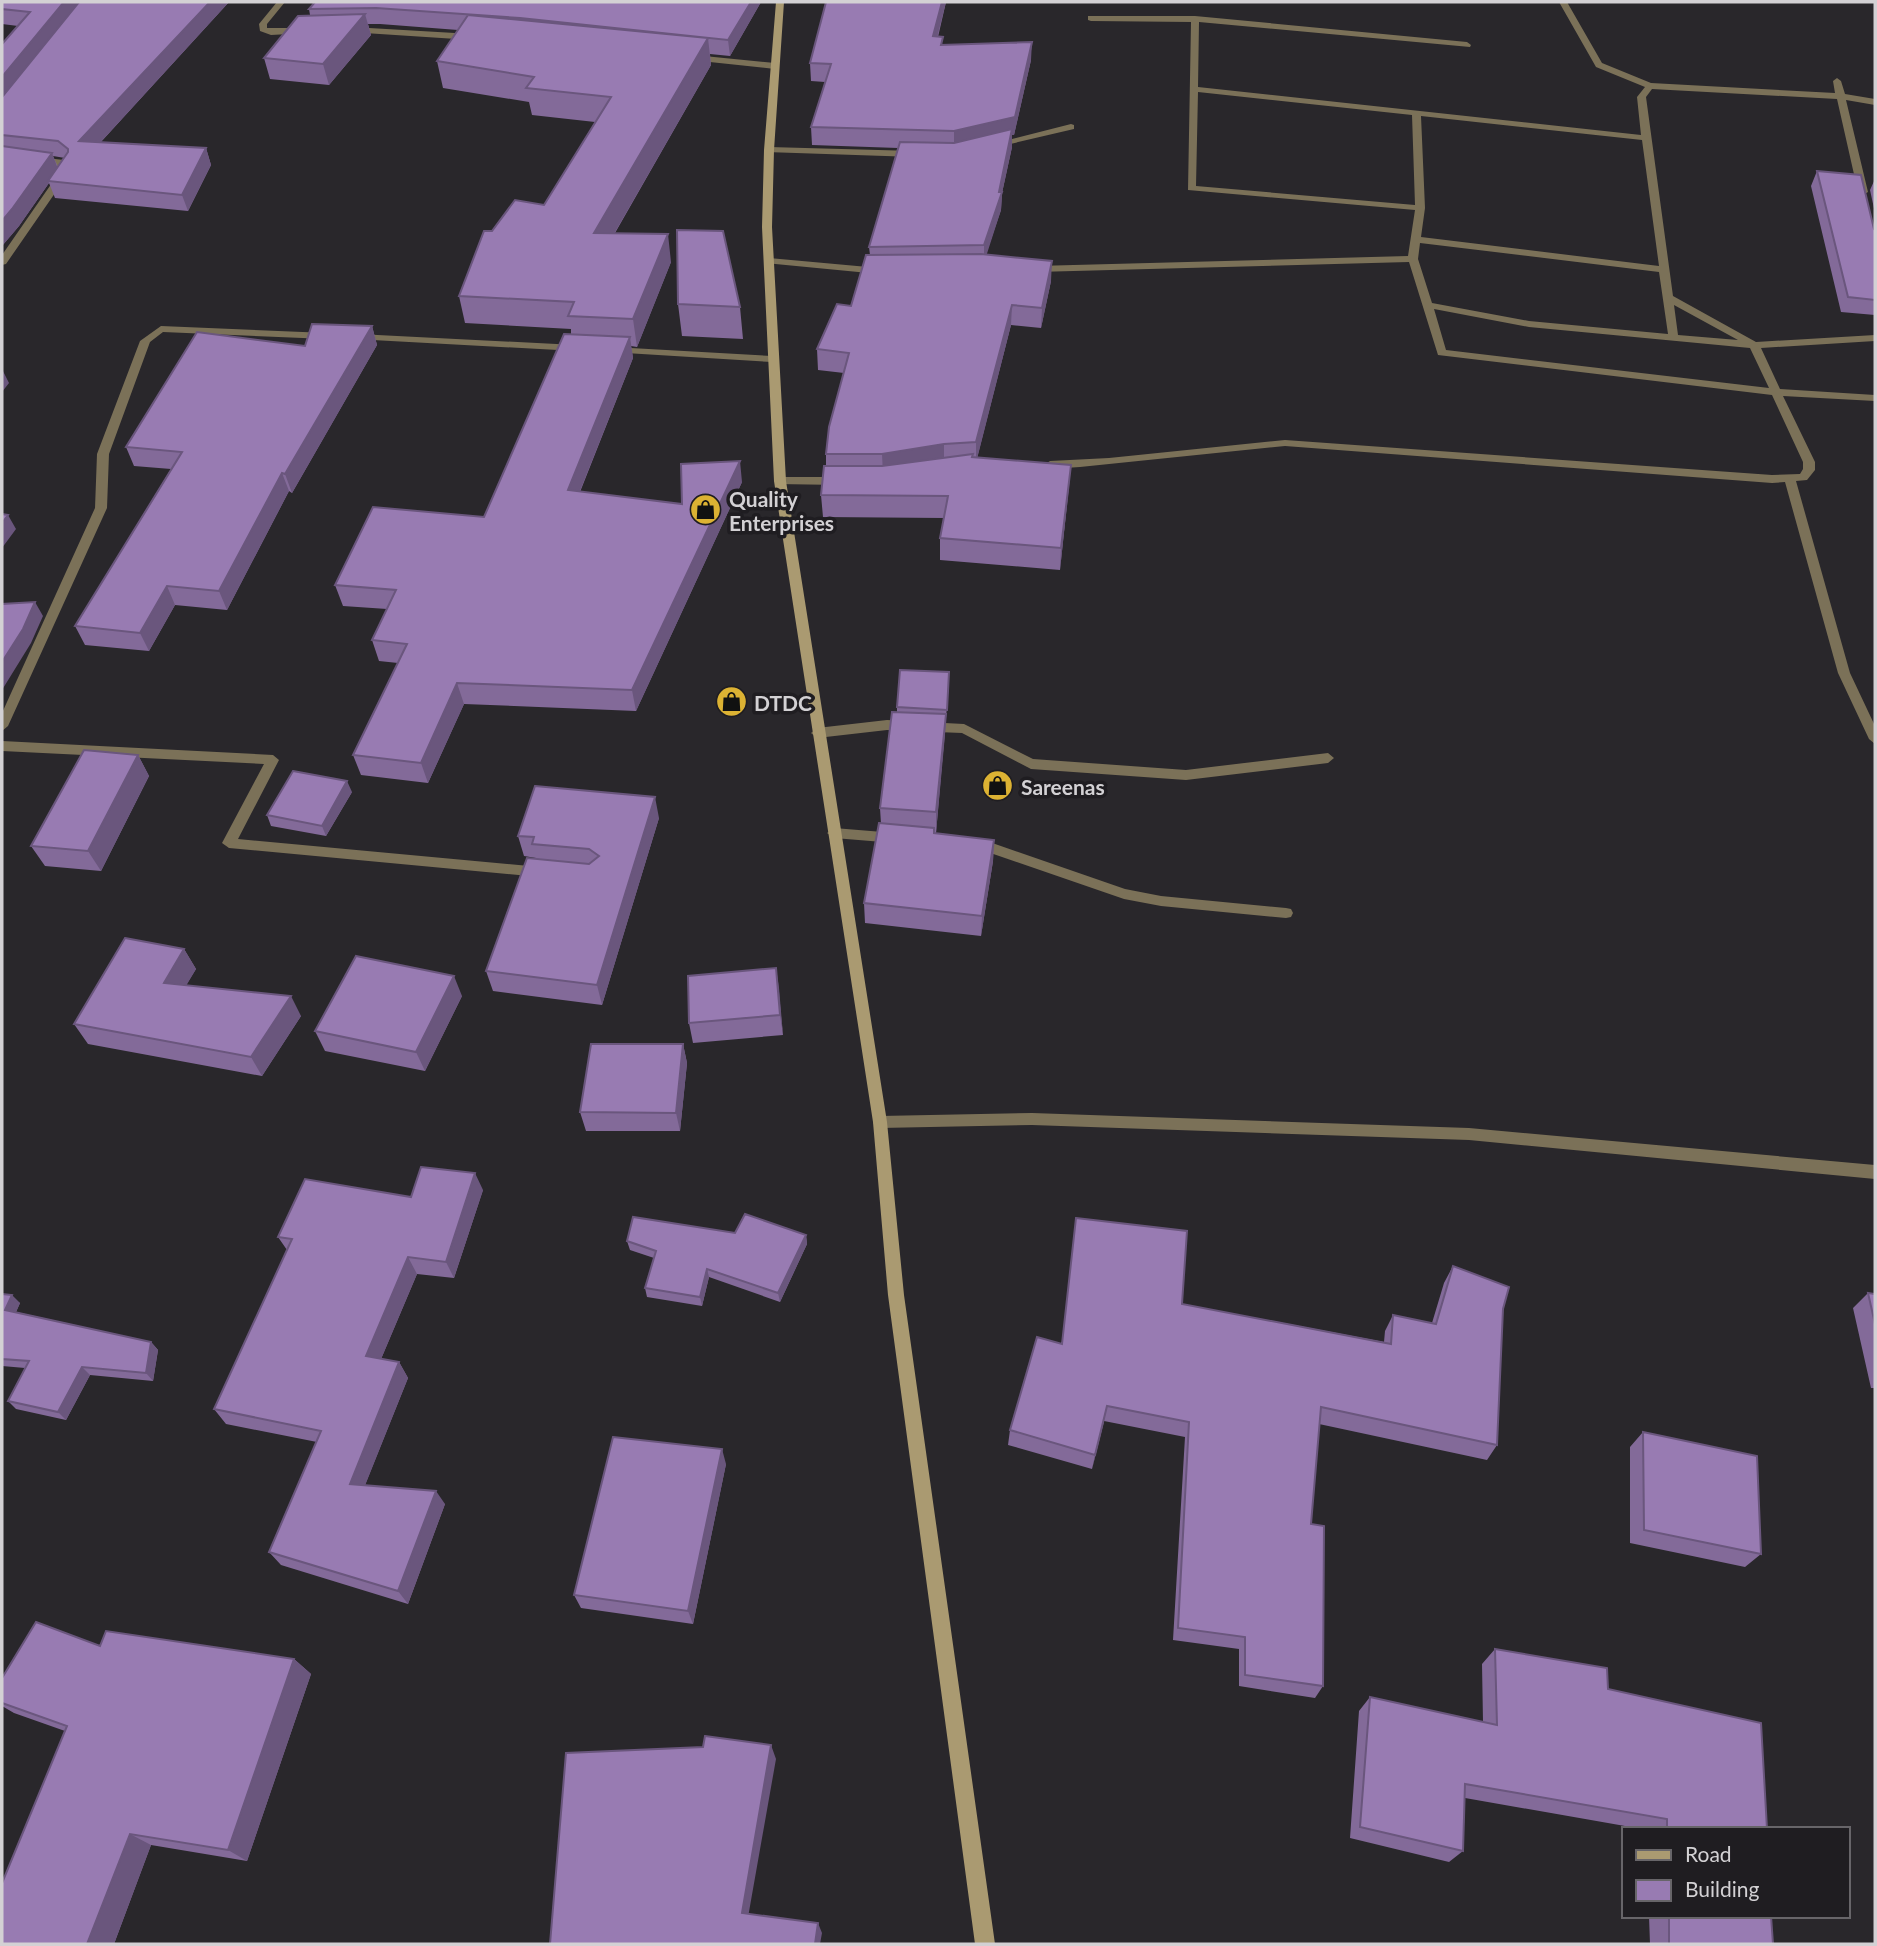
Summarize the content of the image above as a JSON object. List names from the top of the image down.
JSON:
{
  "places": {
    "shop": ["Quality Enterprises", "DTDC", "Sareenas"]
  },
  "legend": ["Road", "Building"]
}
